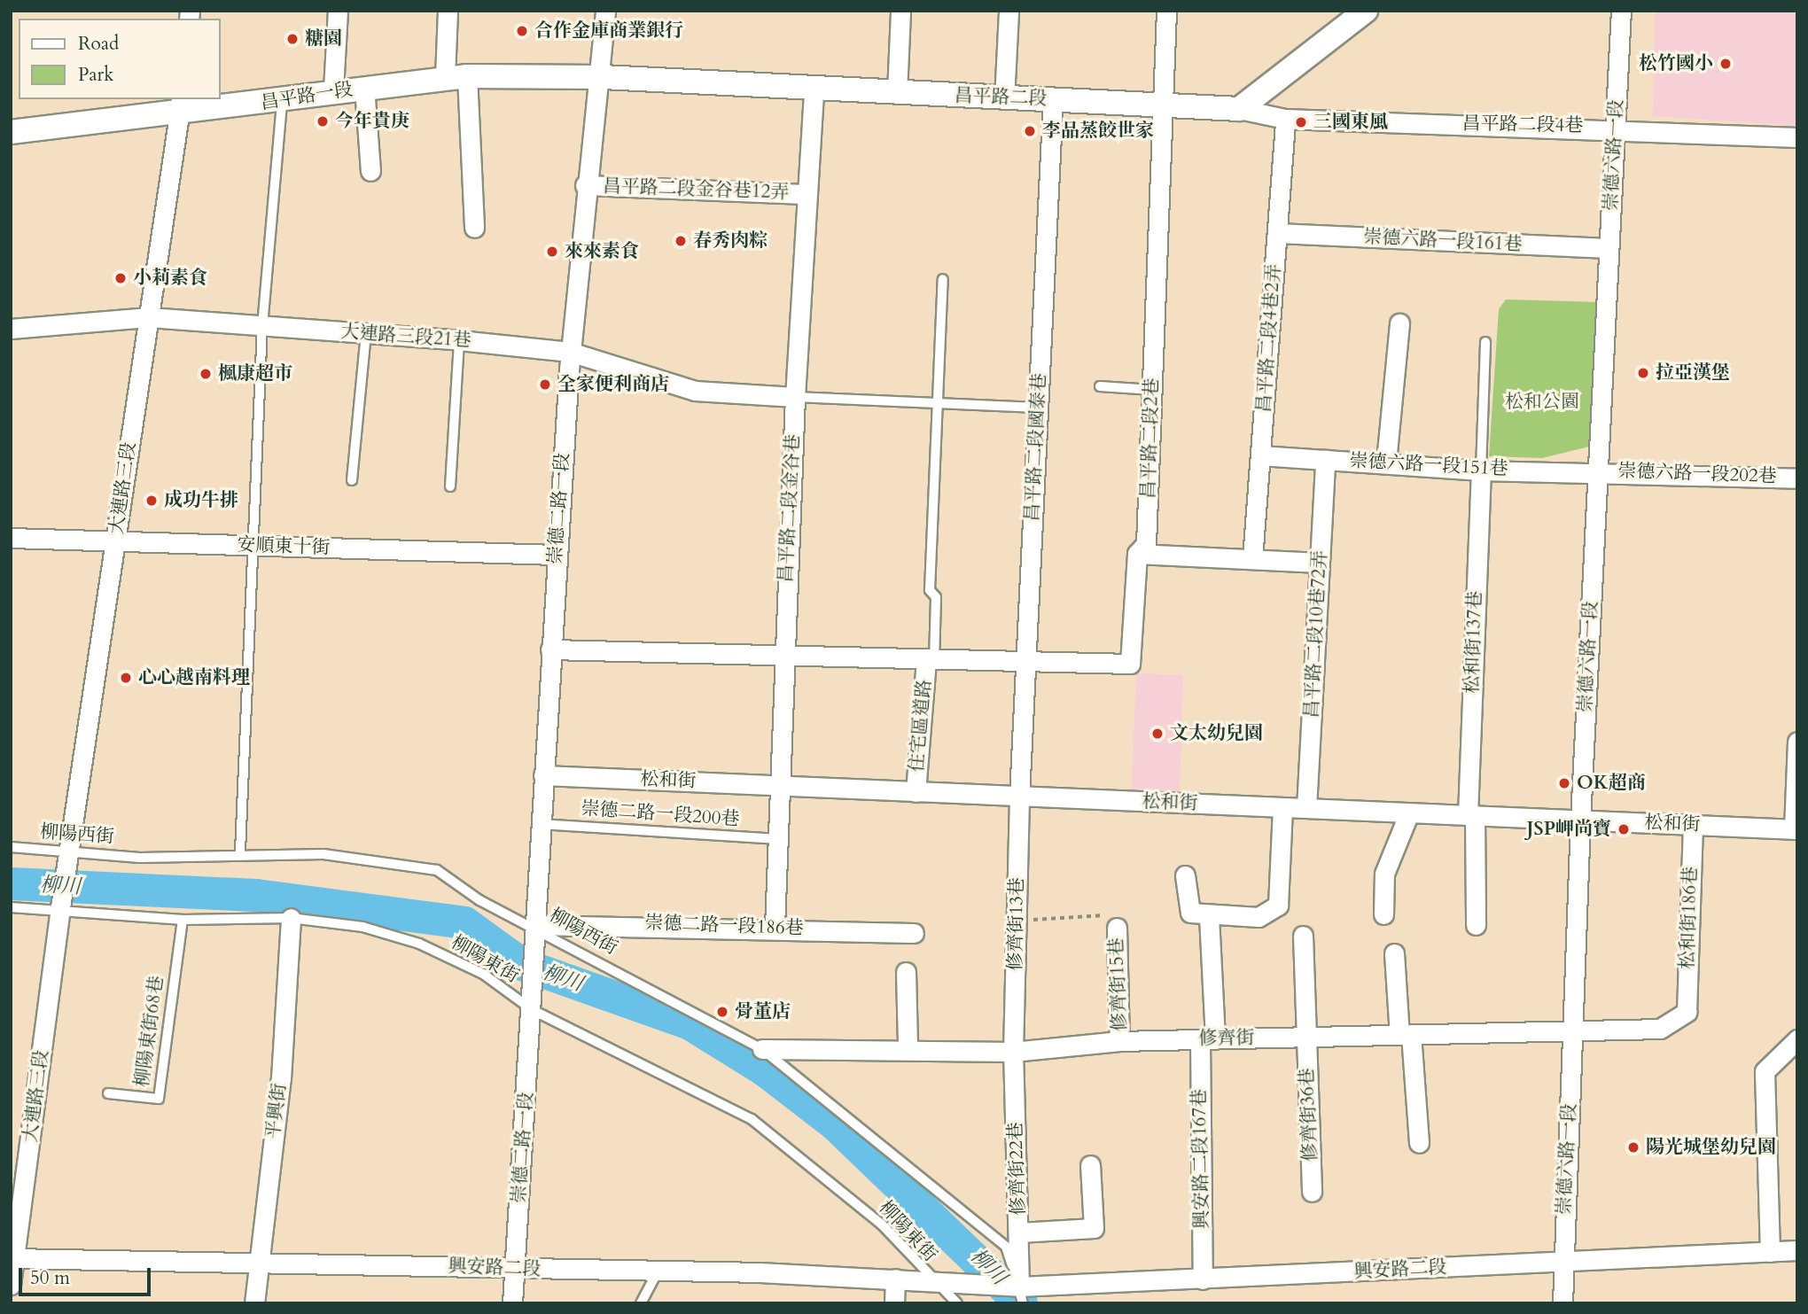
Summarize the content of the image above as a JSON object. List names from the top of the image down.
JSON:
{
  "streets": {
    "street": [
      "昌平路一段",
      "昌平路二段",
      "昌平路二段4巷",
      "崇德六路一段",
      "昌平路二段金谷巷12弄",
      "崇德六路一段161巷",
      "大連路三段21巷",
      "昌平路二段4巷2弄",
      "昌平路二段2巷",
      "昌平路二段國泰巷",
      "崇德六路一段151巷",
      "崇德六路一段202巷",
      "大連路三段",
      "崇德二路一段",
      "昌平路二段金谷巷",
      "安順東十街",
      "昌平路二段10巷72弄",
      "松和街137巷",
      "住宅區道路",
      "松和街",
      "松和街186巷",
      "修齊街13巷",
      "崇德二路一段186巷",
      "修齊街15巷",
      "修齊街",
      "平興街",
      "修齊街36巷",
      "興安路二段167巷",
      "修齊街22巷",
      "興安路二段"
    ],
    "lane": [
      "崇德二路一段200巷",
      "柳陽西街",
      "柳陽東街",
      "柳陽東街68巷"
    ]
  },
  "crossings": [
    ["昌平路一段", "昌平路二段"],
    ["昌平路一段", "大連路三段"],
    ["昌平路一段", "崇德二路一段"],
    ["昌平路二段", "昌平路二段4巷"],
    ["昌平路二段", "昌平路二段2巷"],
    ["昌平路二段", "昌平路二段國泰巷"],
    ["昌平路二段", "崇德二路一段"],
    ["昌平路二段", "昌平路二段金谷巷"],
    ["昌平路二段4巷", "崇德六路一段"],
    ["昌平路二段4巷", "昌平路二段4巷2弄"],
    ["崇德六路一段", "崇德六路一段161巷"],
    ["崇德六路一段", "崇德六路一段151巷"],
    ["崇德六路一段", "崇德六路一段202巷"],
    ["崇德六路一段", "松和街"],
    ["崇德六路一段", "修齊街"],
    ["崇德六路一段", "興安路二段"],
    ["昌平路二段金谷巷12弄", "崇德二路一段"],
    ["昌平路二段金谷巷12弄", "昌平路二段金谷巷"],
    ["崇德六路一段161巷", "昌平路二段4巷2弄"],
    ["大連路三段21巷", "大連路三段"],
    ["大連路三段21巷", "崇德二路一段"],
    ["大連路三段21巷", "昌平路二段金谷巷"],
    ["昌平路二段4巷2弄", "崇德六路一段151巷"],
    ["昌平路二段2巷", "昌平路二段國泰巷"],
    ["昌平路二段國泰巷", "松和街"],
    ["昌平路二段國泰巷", "修齊街13巷"],
    ["崇德六路一段151巷", "崇德六路一段202巷"],
    ["崇德六路一段151巷", "昌平路二段10巷72弄"],
    ["崇德六路一段151巷", "松和街137巷"],
    ["大連路三段", "安順東十街"],
    ["大連路三段", "柳陽西街"],
    ["大連路三段", "柳陽東街"],
    ["大連路三段", "興安路二段"],
    ["崇德二路一段", "安順東十街"],
    ["崇德二路一段", "松和街"],
    ["崇德二路一段", "崇德二路一段200巷"],
    ["崇德二路一段", "柳陽西街"],
    ["崇德二路一段", "崇德二路一段186巷"],
    ["崇德二路一段", "柳陽東街"],
    ["崇德二路一段", "興安路二段"],
    ["昌平路二段金谷巷", "松和街"],
    ["昌平路二段金谷巷", "崇德二路一段200巷"],
    ["昌平路二段金谷巷", "崇德二路一段186巷"],
    ["昌平路二段10巷72弄", "松和街"],
    ["松和街137巷", "松和街"],
    ["住宅區道路", "松和街"],
    ["松和街", "松和街186巷"],
    ["松和街", "修齊街13巷"],
    ["柳陽西街", "崇德二路一段186巷"],
    ["柳陽西街", "修齊街"],
    ["柳陽西街", "修齊街22巷"],
    ["柳陽西街", "興安路二段"],
    ["松和街186巷", "修齊街"],
    ["修齊街13巷", "修齊街"],
    ["修齊街13巷", "修齊街22巷"],
    ["柳陽東街", "柳陽東街68巷"],
    ["柳陽東街", "平興街"],
    ["柳陽東街", "興安路二段"],
    ["修齊街15巷", "修齊街"],
    ["修齊街", "修齊街36巷"],
    ["修齊街", "興安路二段167巷"],
    ["修齊街", "修齊街22巷"],
    ["平興街", "興安路二段"],
    ["興安路二段167巷", "興安路二段"],
    ["修齊街22巷", "興安路二段"]
  ],
  "water": ["柳川"],
  "parks": ["松和公園"],
  "places": [
    "合作金庫商業銀行",
    "糖園",
    "松竹國小",
    "今年貴庚",
    "三國東風",
    "李品蒸餃世家",
    "春秀肉粽",
    "來來素食",
    "小莉素食",
    "拉亞漢堡",
    "楓康超市",
    "全家便利商店",
    "成功牛排",
    "心心越南料理",
    "文太幼兒園",
    "OK超商",
    "JSP岬尚寶",
    "骨董店",
    "陽光城堡幼兒園"
  ],
  "legend": ["Road", "Park"],
  "scale_bar": "50 m"
}
